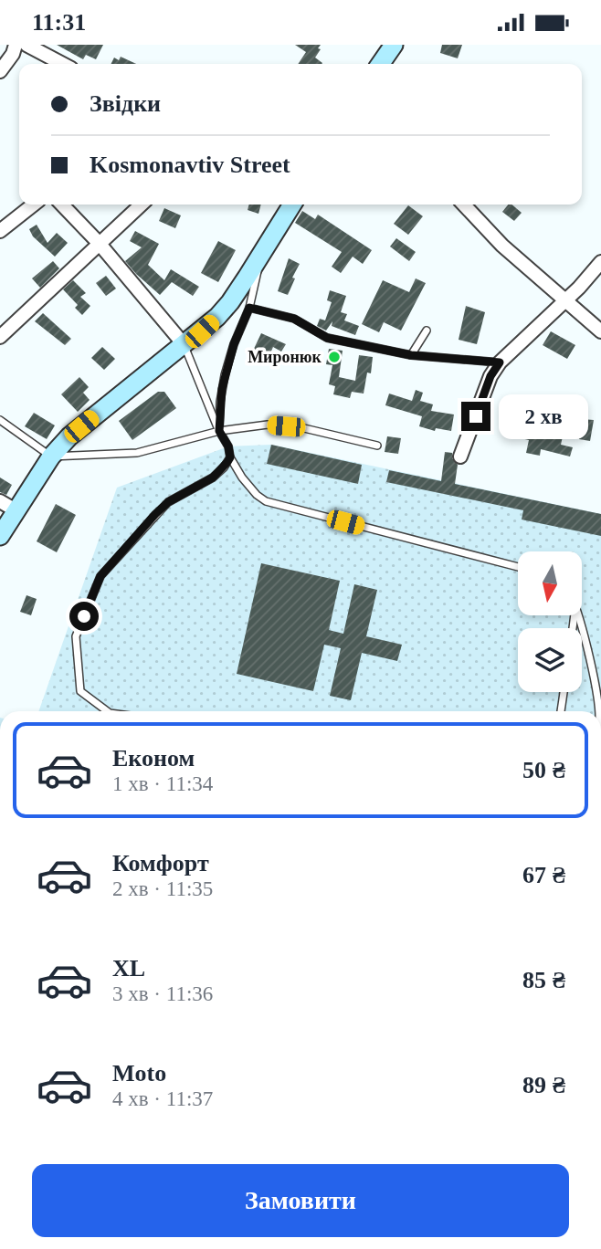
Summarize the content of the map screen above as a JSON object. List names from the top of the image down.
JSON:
{
  "places": ["Миронюк"],
  "north": "bottom",
  "page": {
    "status": "11:31",
    "banner": ["Звідки", "Kosmonavtiv Street"],
    "bubble": "2 хв",
    "list": [
      {
        "name": "Економ",
        "note": "1 хв · 11:34",
        "value": "50 ₴"
      },
      {
        "name": "Комфорт",
        "note": "2 хв · 11:35",
        "value": "67 ₴"
      },
      {
        "name": "XL",
        "note": "3 хв · 11:36",
        "value": "85 ₴"
      },
      {
        "name": "Moto",
        "note": "4 хв · 11:37",
        "value": "89 ₴"
      }
    ],
    "buttons": "Замовити"
  }
}
